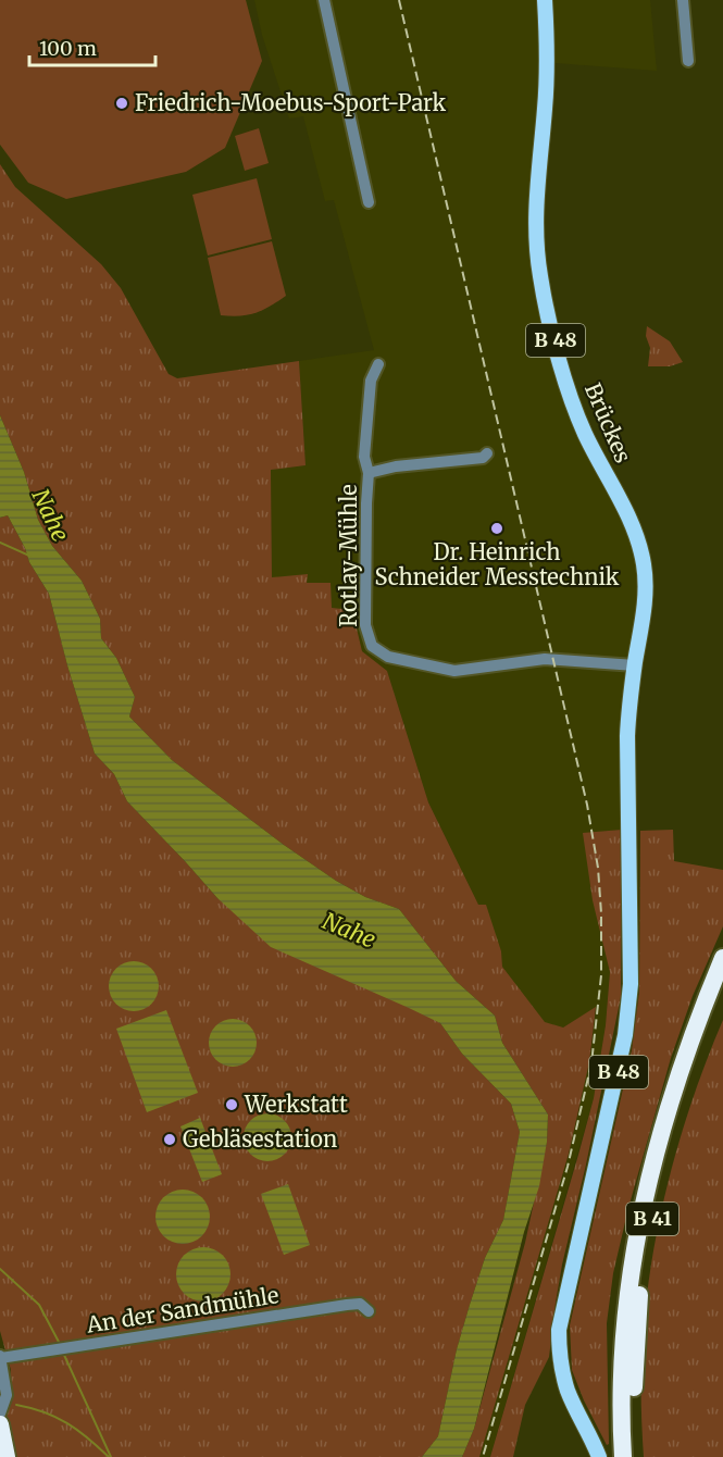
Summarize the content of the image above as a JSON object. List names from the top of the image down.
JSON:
{
  "streets": {
    "highway": ["B 41"],
    "main road": ["B 48", "Brückes"],
    "street": ["Rotlay-Mühle", "An der Sandmühle"]
  },
  "crossings": [
    ["Brückes", "Rotlay-Mühle"]
  ],
  "water": ["Nahe"],
  "places": [
    "Friedrich-Moebus-Sport-Park",
    "Dr. Heinrich Schneider Messtechnik",
    "Werkstatt",
    "Gebläsestation"
  ],
  "scale_bar": "100 m"
}
